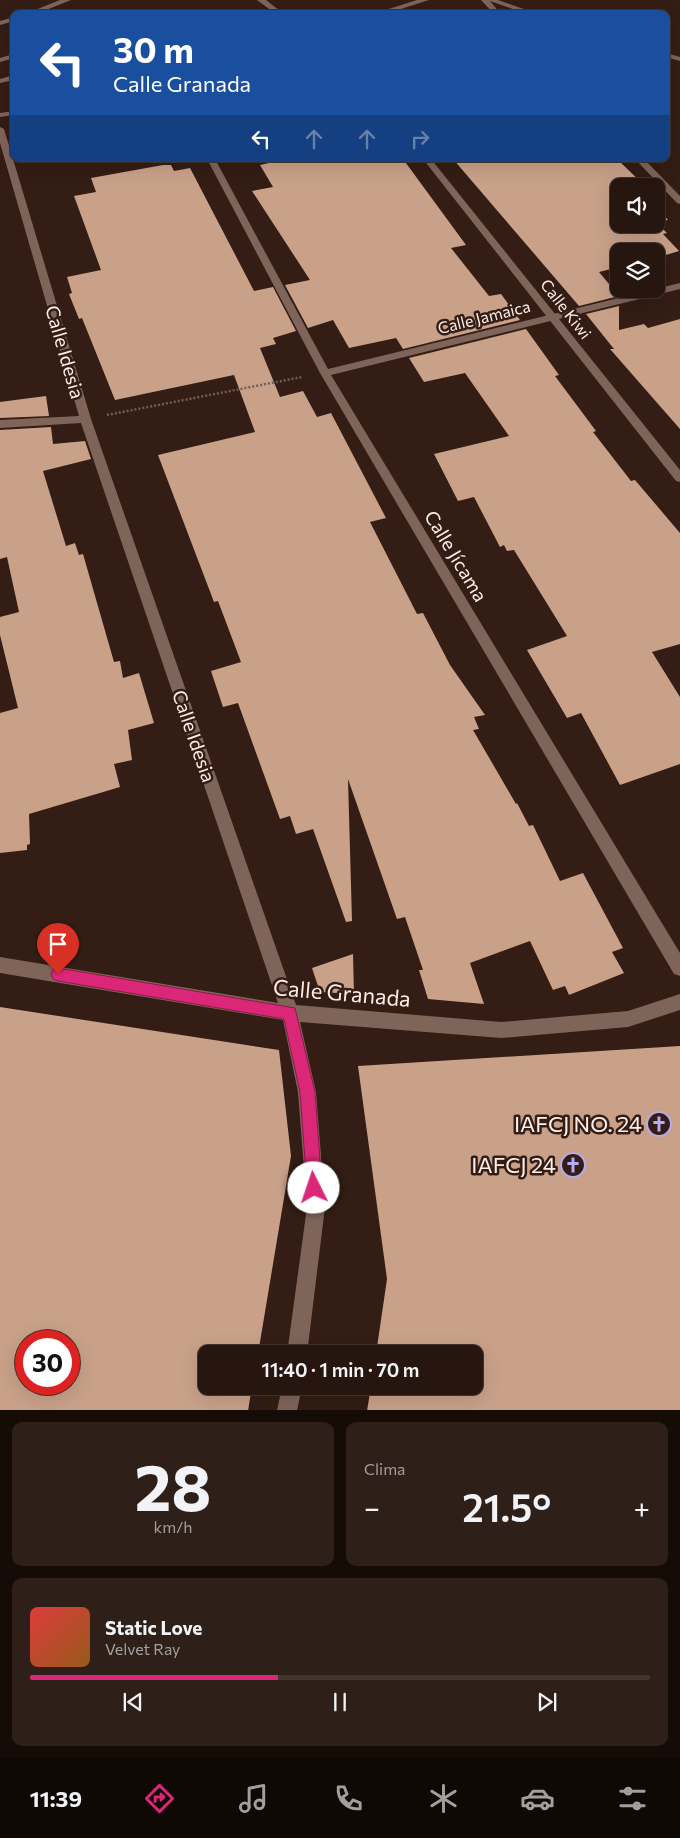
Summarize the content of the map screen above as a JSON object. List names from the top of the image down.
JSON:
{
  "streets": {
    "street": [
      "Calle Kiwi",
      "Calle Jamaica",
      "Calle Idesia",
      "Calle Jícama",
      "Calle Granada"
    ]
  },
  "crossings": [
    ["Calle Kiwi", "Calle Jamaica"],
    ["Calle Jamaica", "Calle Jícama"],
    ["Calle Idesia", "Calle Granada"]
  ],
  "places": {
    "church": ["IAFCJ NO. 24", "IAFCJ 24"]
  },
  "page": {
    "turn": ["30 m", "Calle Granada"],
    "limit": "30",
    "trip": "11:40 · 1 min · 70 m",
    "tile": [
      ["28", "km/h"],
      "Clima"
    ],
    "heat": ["−", "21.5°", "+"],
    "song": ["Static Love", "Velvet Ray"],
    "tabs": "11:39"
  }
}
